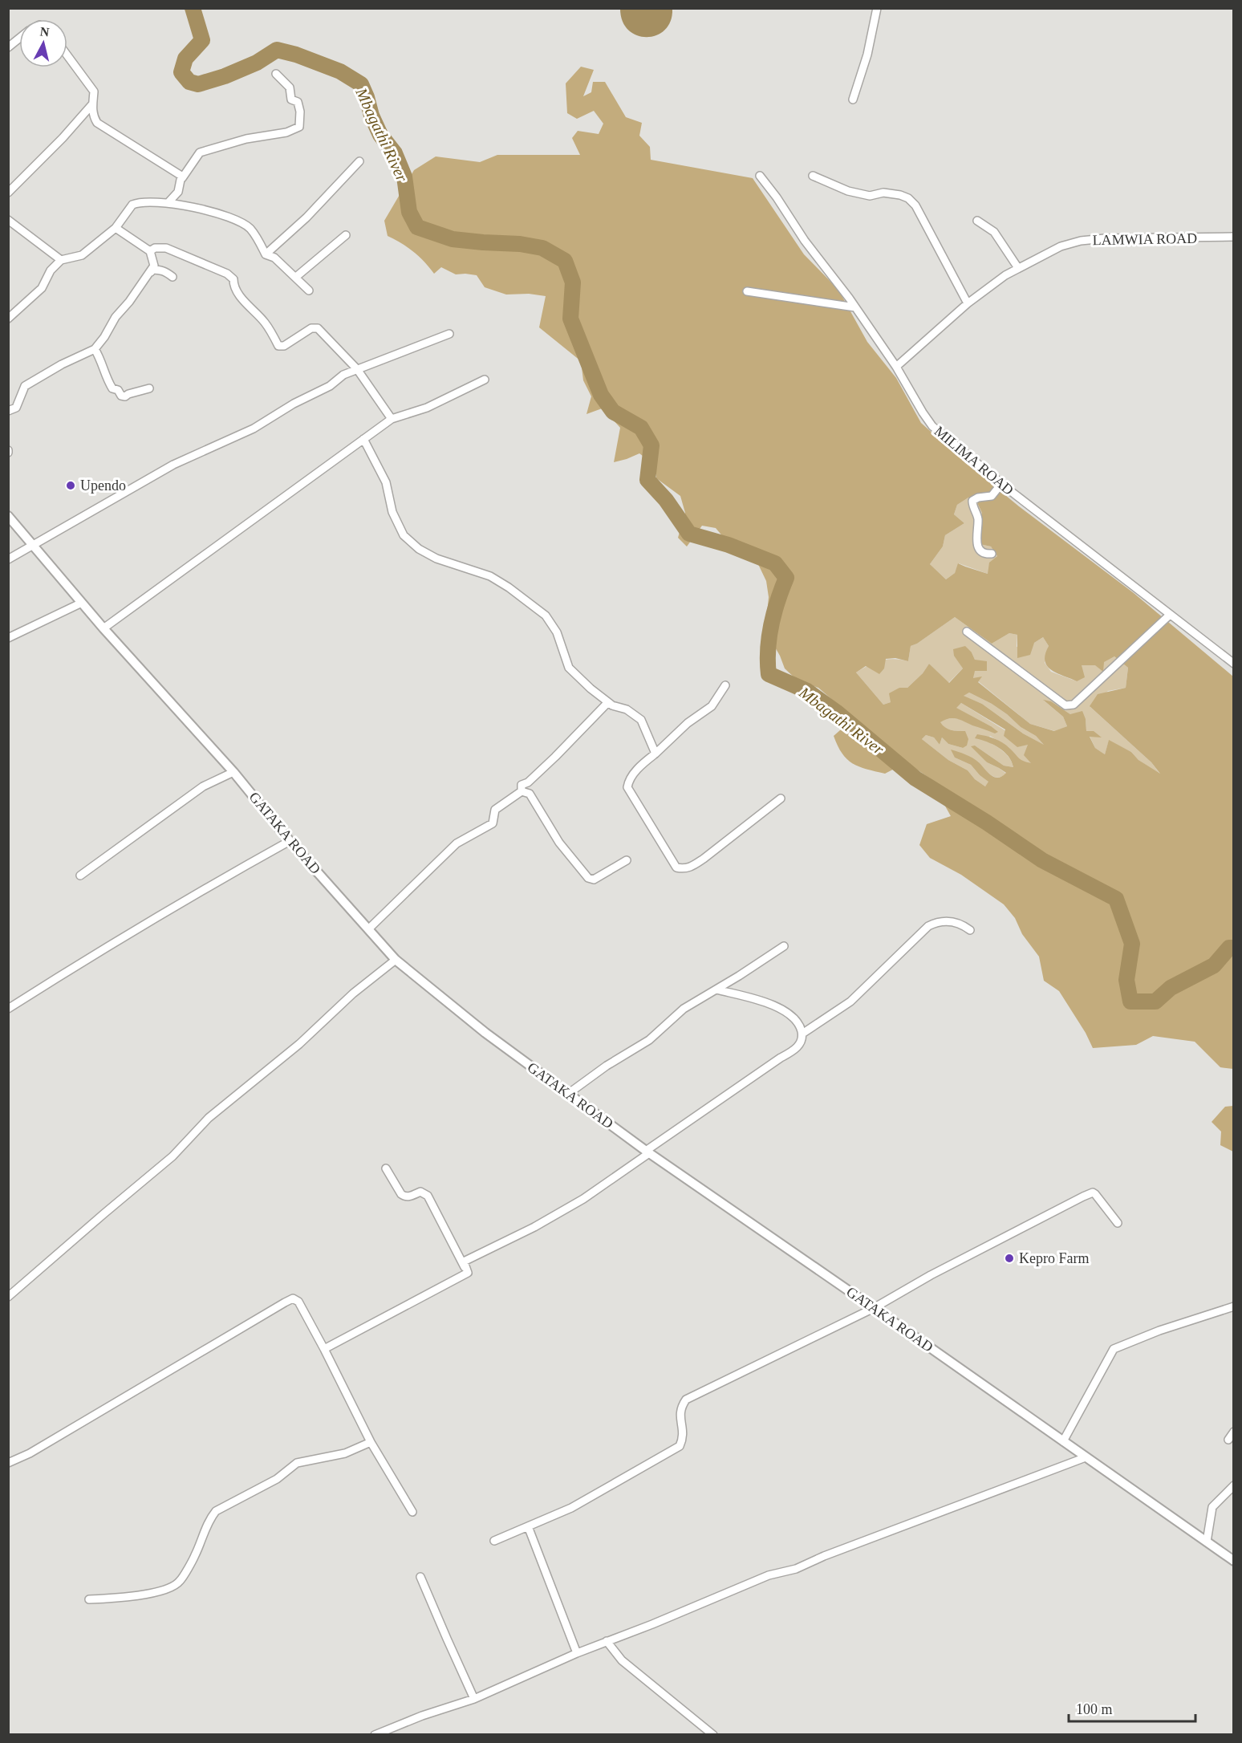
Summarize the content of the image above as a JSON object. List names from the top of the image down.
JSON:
{
  "streets": {
    "street": ["LAMWIA ROAD", "MILIMA ROAD", "GATAKA ROAD"]
  },
  "crossings": [
    ["LAMWIA ROAD", "MILIMA ROAD"]
  ],
  "water": ["Mbagathi River"],
  "places": ["Upendo", "Kepro Farm"],
  "scale_bar": "100 m",
  "north": "top"
}
